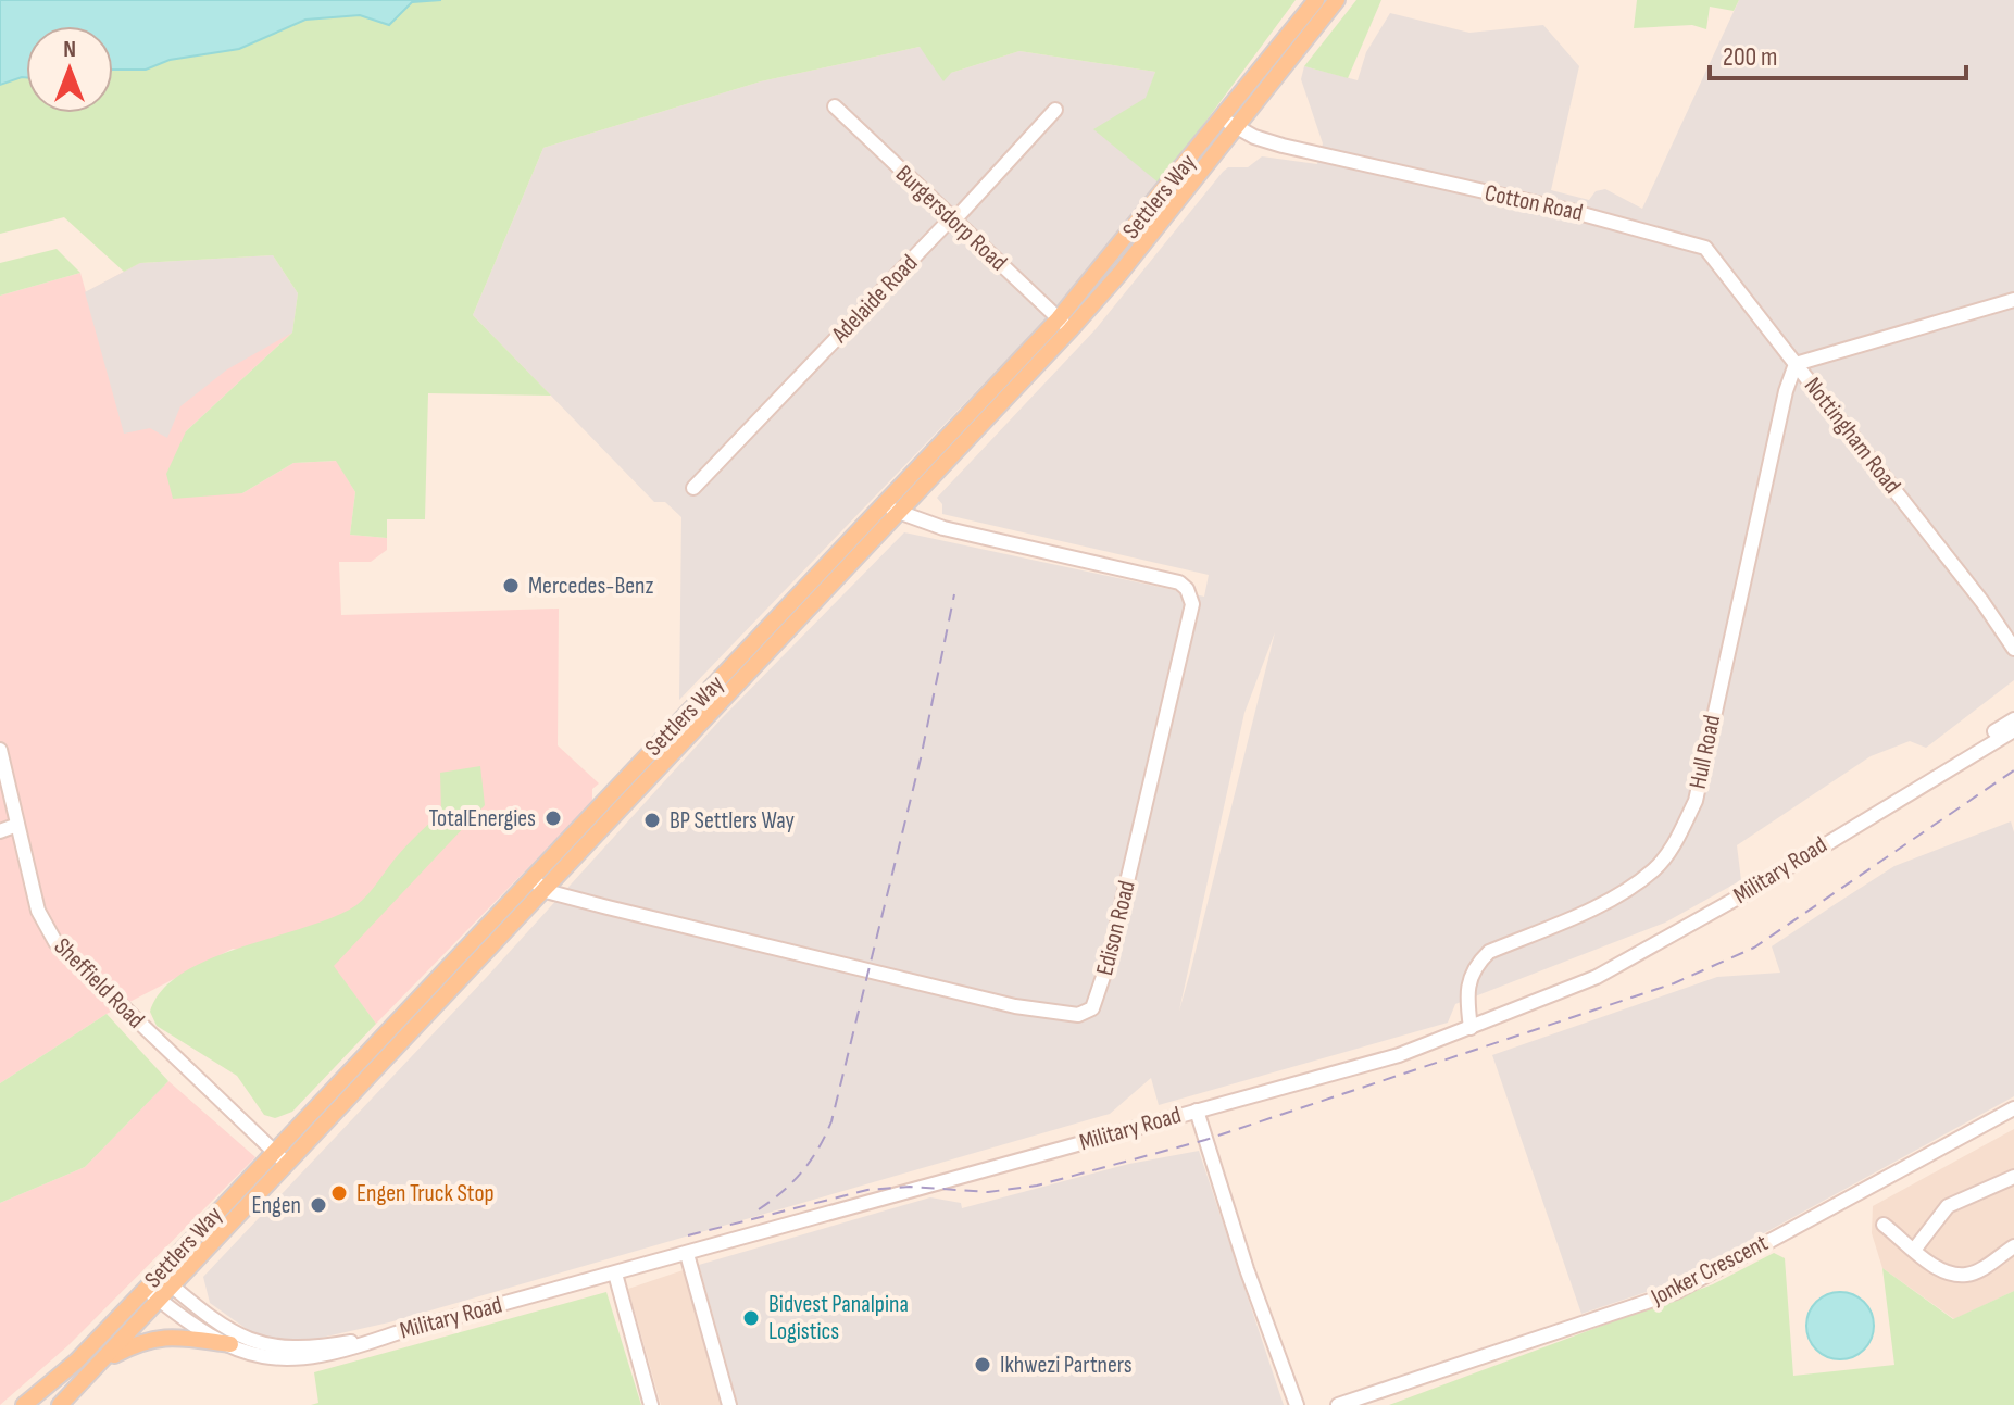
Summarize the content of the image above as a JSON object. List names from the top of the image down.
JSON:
{
  "streets": {
    "main road": ["Settlers Way"],
    "street": [
      "Cotton Road",
      "Burgersdorp Road",
      "Adelaide Road",
      "Nottingham Road",
      "Hull Road",
      "Military Road",
      "Edison Road",
      "Sheffield Road",
      "Jonker Crescent"
    ]
  },
  "crossings": [
    ["Settlers Way", "Cotton Road"],
    ["Settlers Way", "Burgersdorp Road"],
    ["Settlers Way", "Military Road"],
    ["Settlers Way", "Edison Road"],
    ["Settlers Way", "Sheffield Road"],
    ["Cotton Road", "Nottingham Road"],
    ["Cotton Road", "Hull Road"],
    ["Burgersdorp Road", "Adelaide Road"],
    ["Nottingham Road", "Hull Road"],
    ["Hull Road", "Military Road"]
  ],
  "places": [
    "Mercedes-Benz",
    "TotalEnergies",
    "BP Settlers Way",
    "Engen Truck Stop",
    "Engen",
    "Bidvest Panalpina Logistics",
    "Ikhwezi Partners"
  ],
  "scale_bar": "200 m",
  "north": "top"
}
